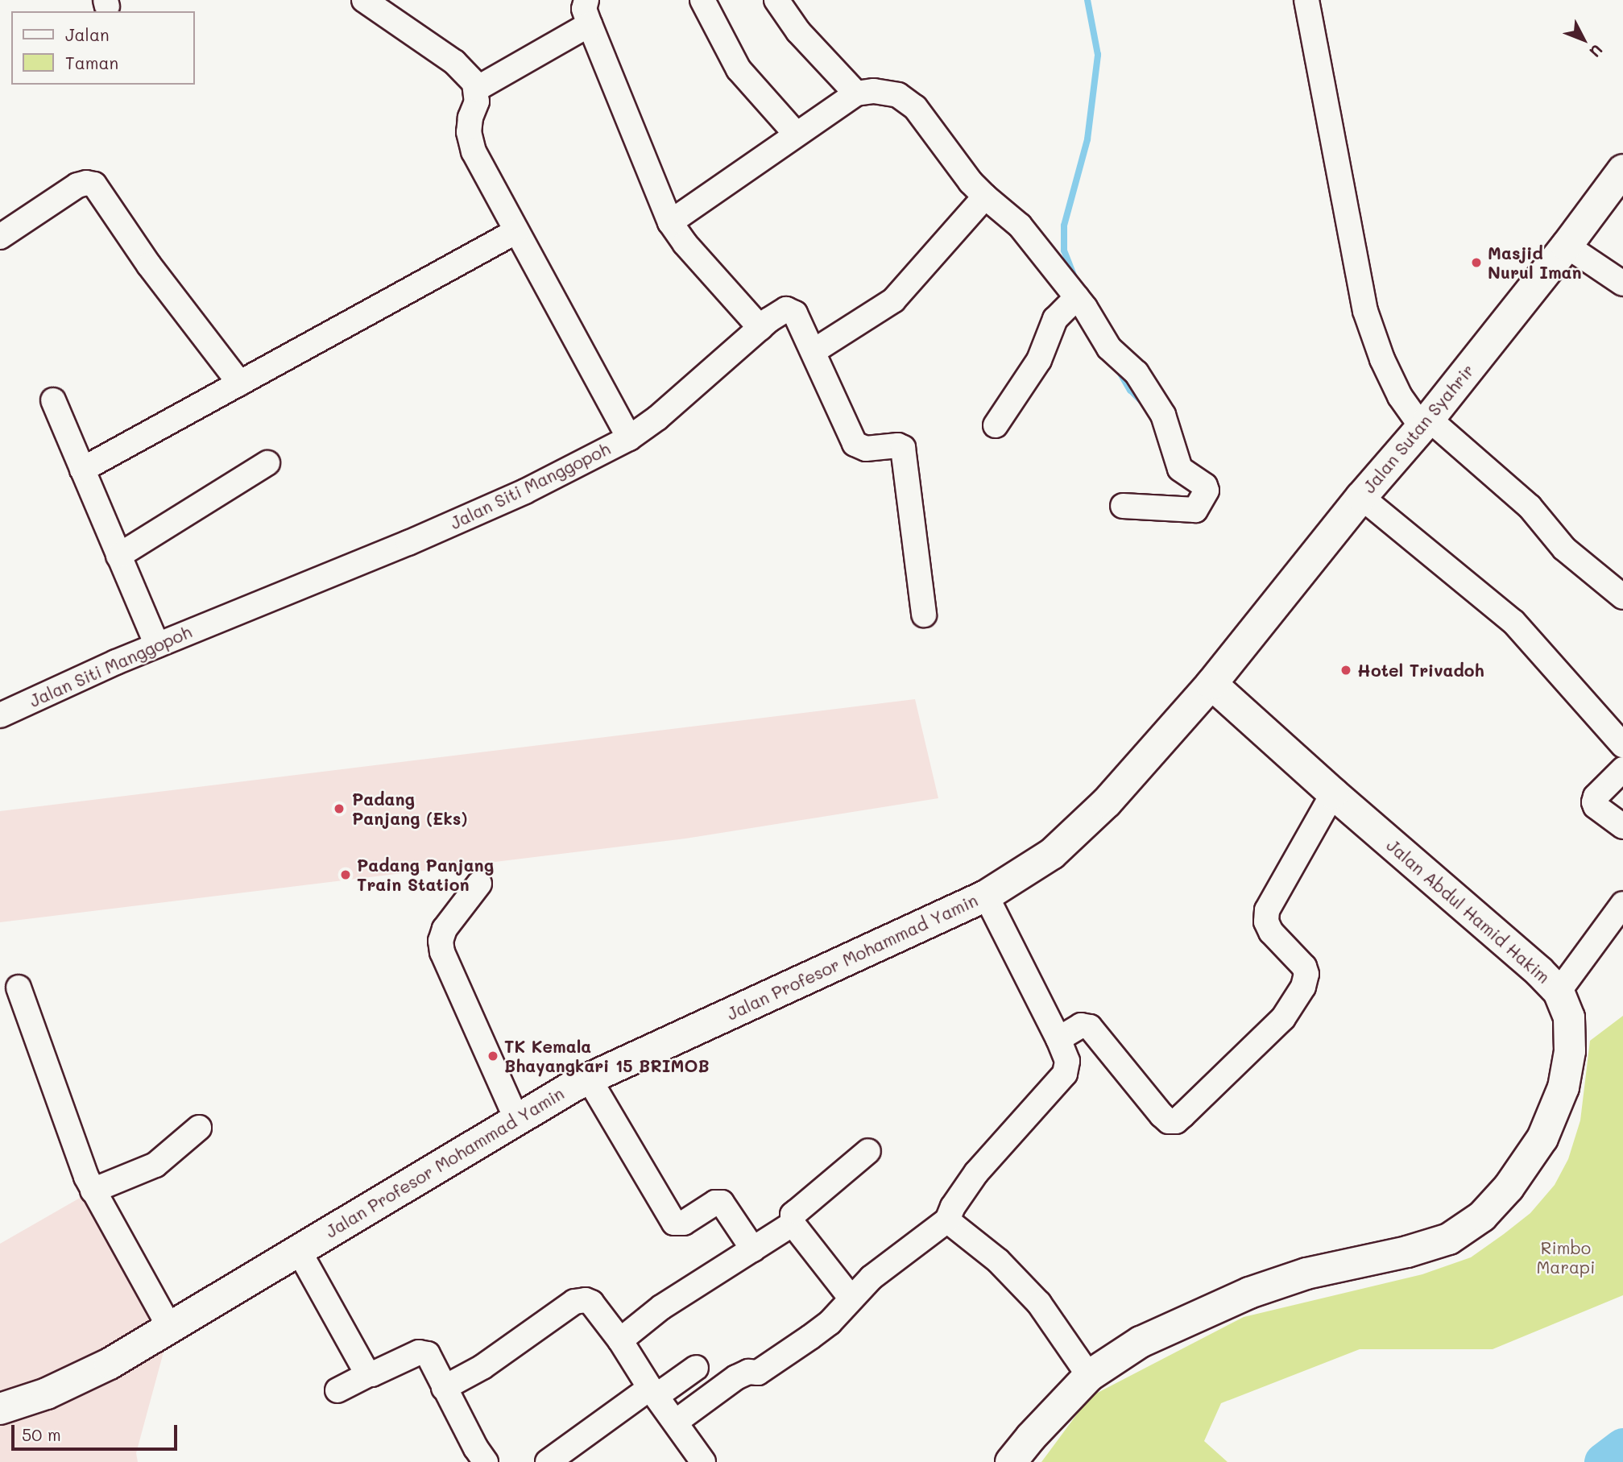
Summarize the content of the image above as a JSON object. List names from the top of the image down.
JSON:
{
  "streets": {
    "main road": ["Jalan Sutan Syahrir", "Jalan Abdul Hamid Hakim", "Jalan Profesor Mohammad Yamin"],
    "street": ["Jalan Siti Manggopoh"]
  },
  "crossings": [
    ["Jalan Sutan Syahrir", "Jalan Abdul Hamid Hakim"],
    ["Jalan Sutan Syahrir", "Jalan Profesor Mohammad Yamin"],
    ["Jalan Abdul Hamid Hakim", "Jalan Profesor Mohammad Yamin"]
  ],
  "parks": ["Rimbo Marapi"],
  "places": [
    "Masjid Nurul Iman",
    "Hotel Trivadoh",
    "Padang Panjang (Eks)",
    "Padang Panjang Train Station",
    "TK Kemala Bhayangkari 15 BRIMOB"
  ],
  "legend": ["Jalan", "Taman"],
  "scale_bar": "50 m",
  "north": "bottom right"
}
